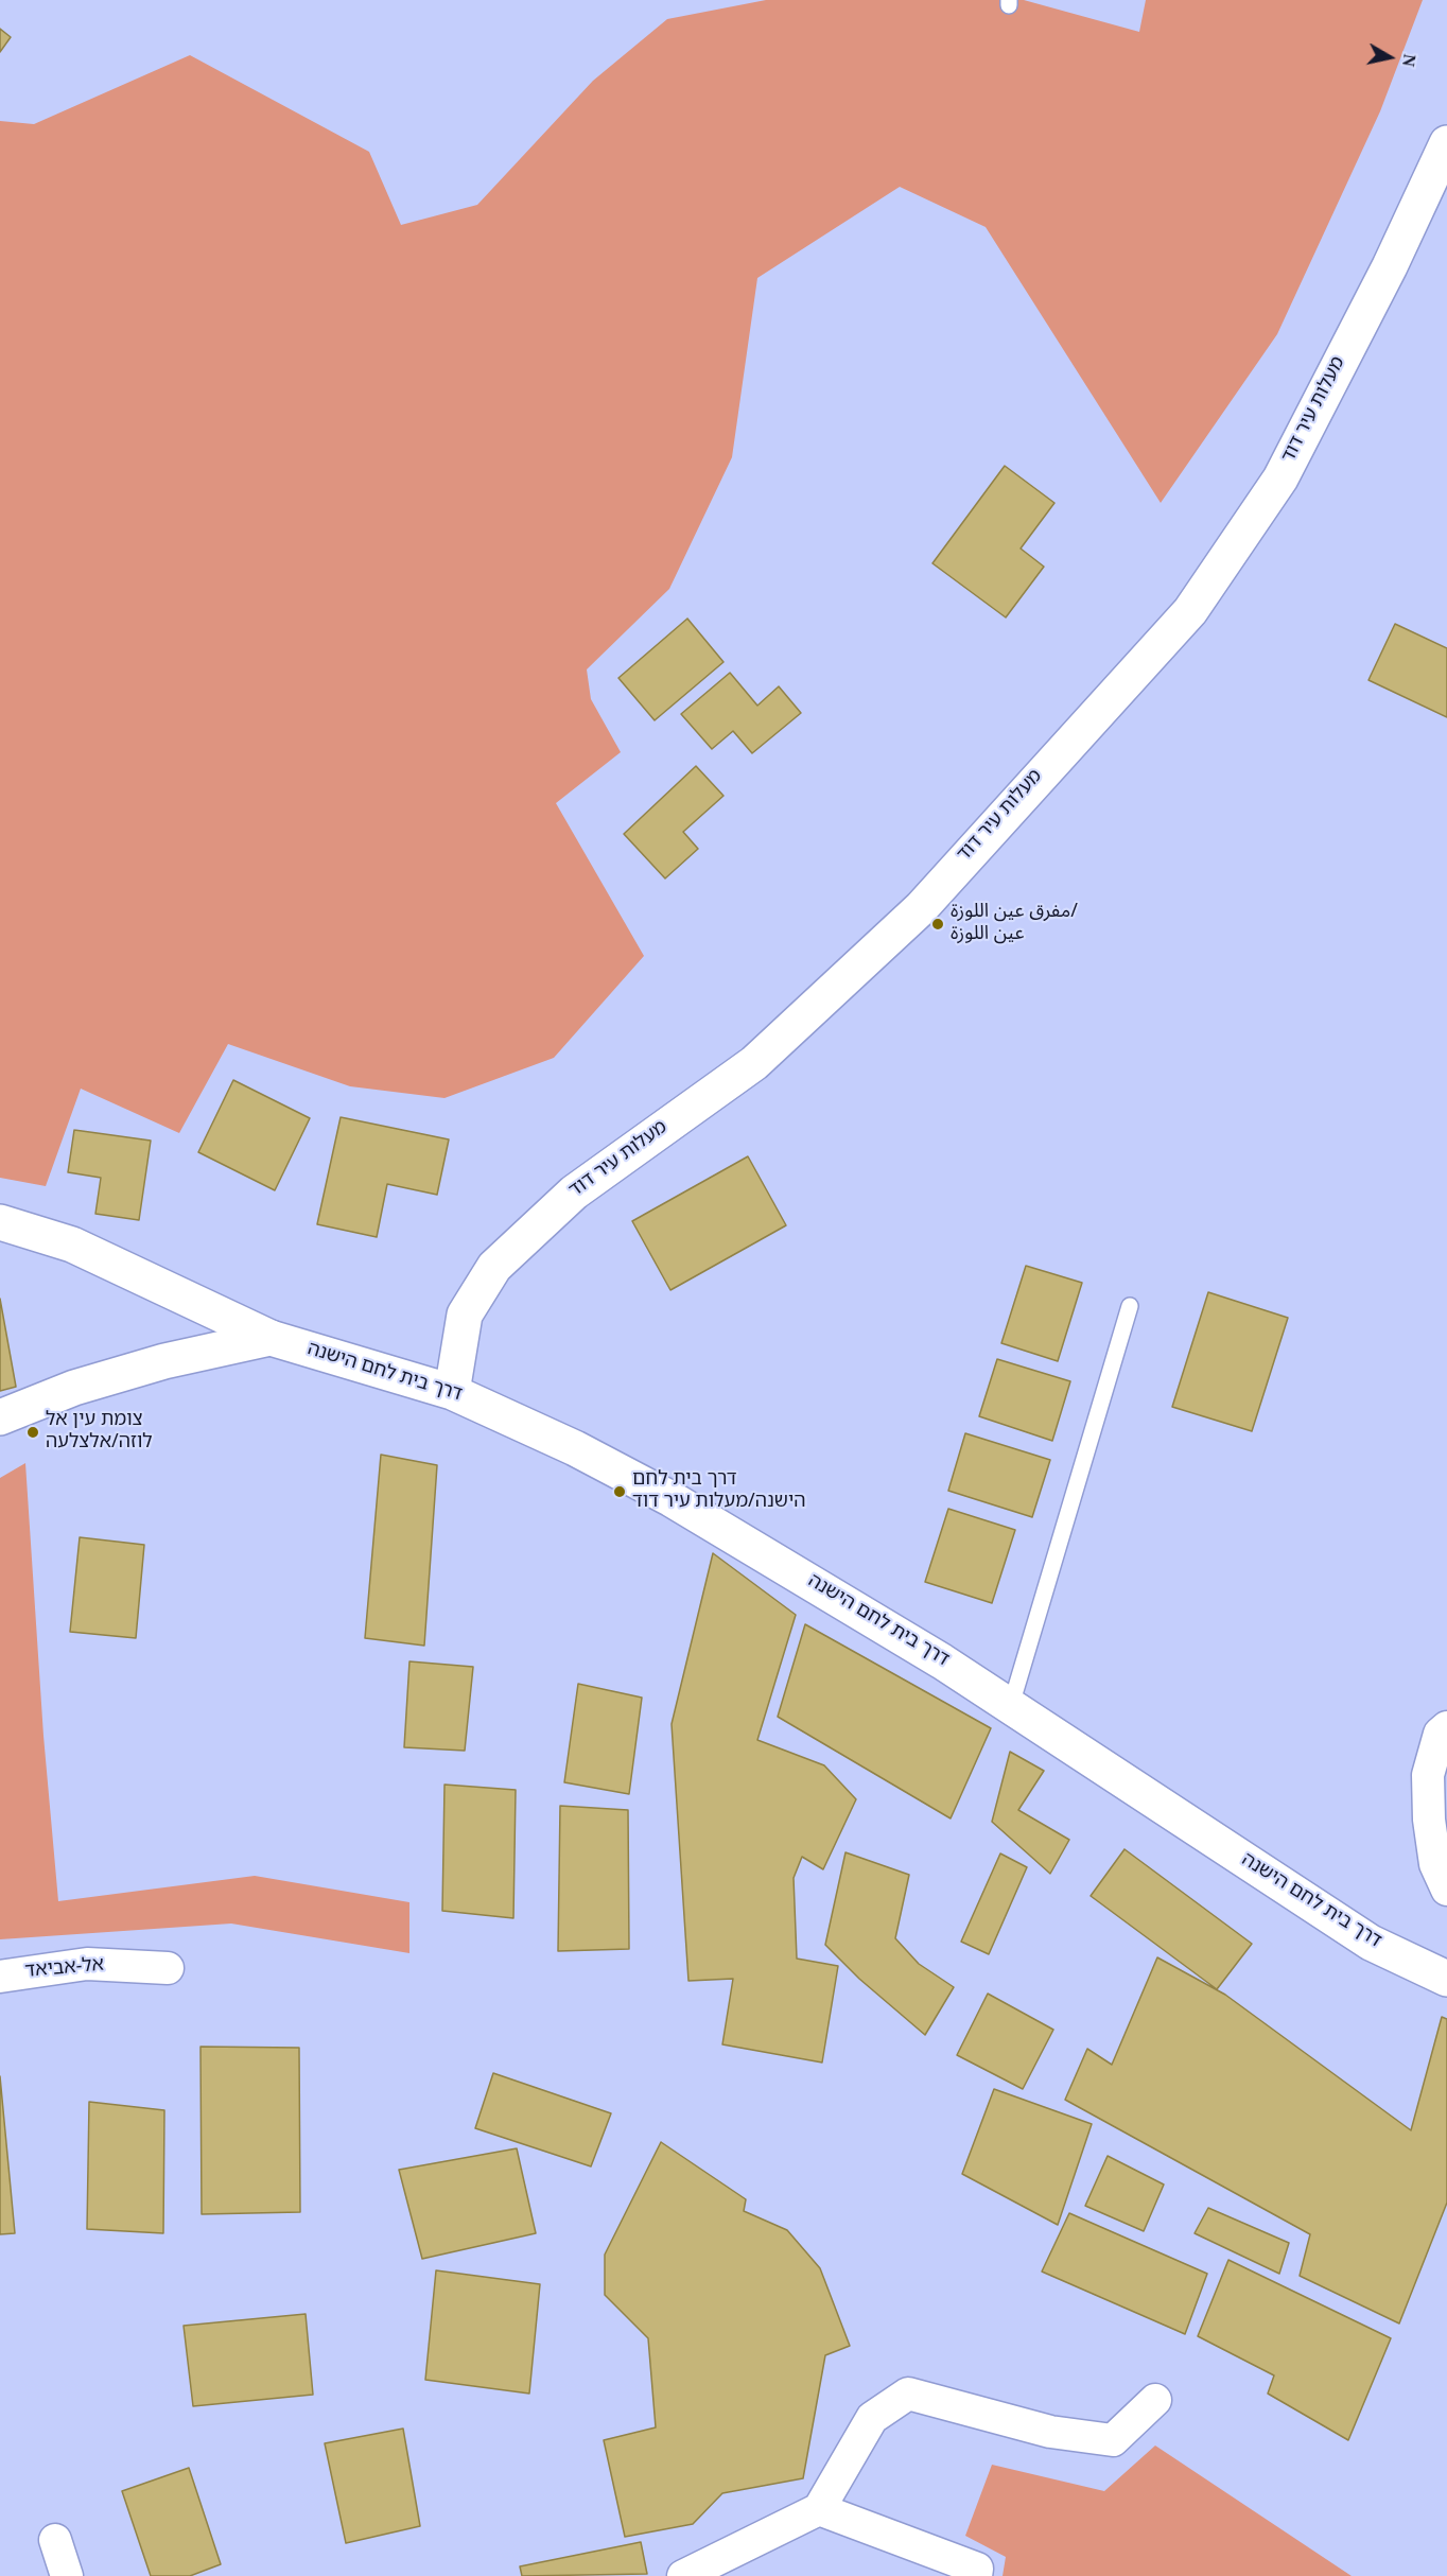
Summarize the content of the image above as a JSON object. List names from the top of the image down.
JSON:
{
  "streets": {
    "street": ["מעלות עיר דוד", "דרך בית לחם הישנה", "אל-אביאד"]
  },
  "crossings": [
    ["מעלות עיר דוד", "דרך בית לחם הישנה"]
  ],
  "places": ["مفرق عين اللوزة/ عين اللوزة", "צומת עין אל לוזה/אלצלעה", "דרך בית לחם הישנה/מעלות עיר דוד"],
  "north": "right"
}
